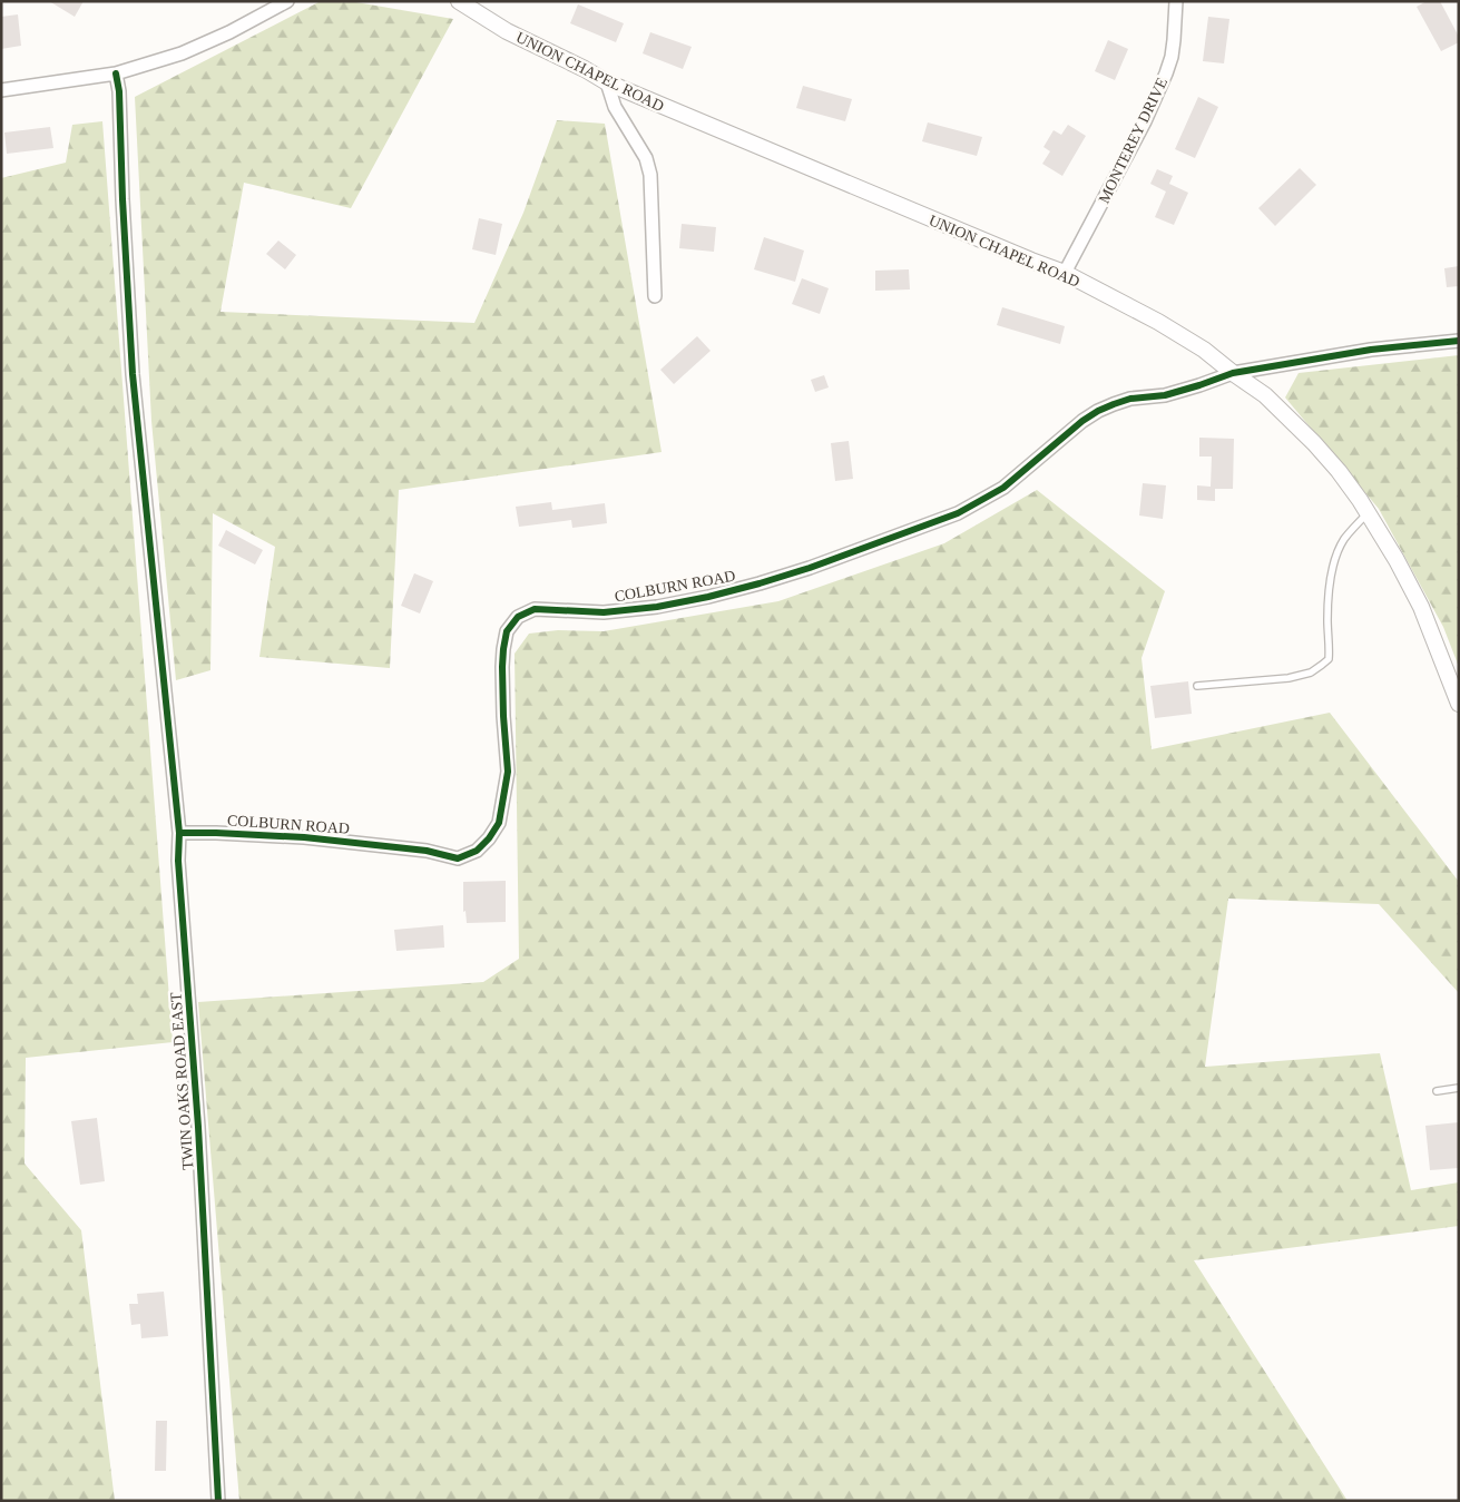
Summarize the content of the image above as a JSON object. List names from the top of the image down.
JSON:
{
  "streets": {
    "street": [
      "UNION CHAPEL ROAD",
      "MONTEREY DRIVE",
      "COLBURN ROAD",
      "TWIN OAKS ROAD EAST"
    ]
  },
  "crossings": [
    ["UNION CHAPEL ROAD", "MONTEREY DRIVE"],
    ["UNION CHAPEL ROAD", "COLBURN ROAD"],
    ["COLBURN ROAD", "TWIN OAKS ROAD EAST"]
  ]
}
